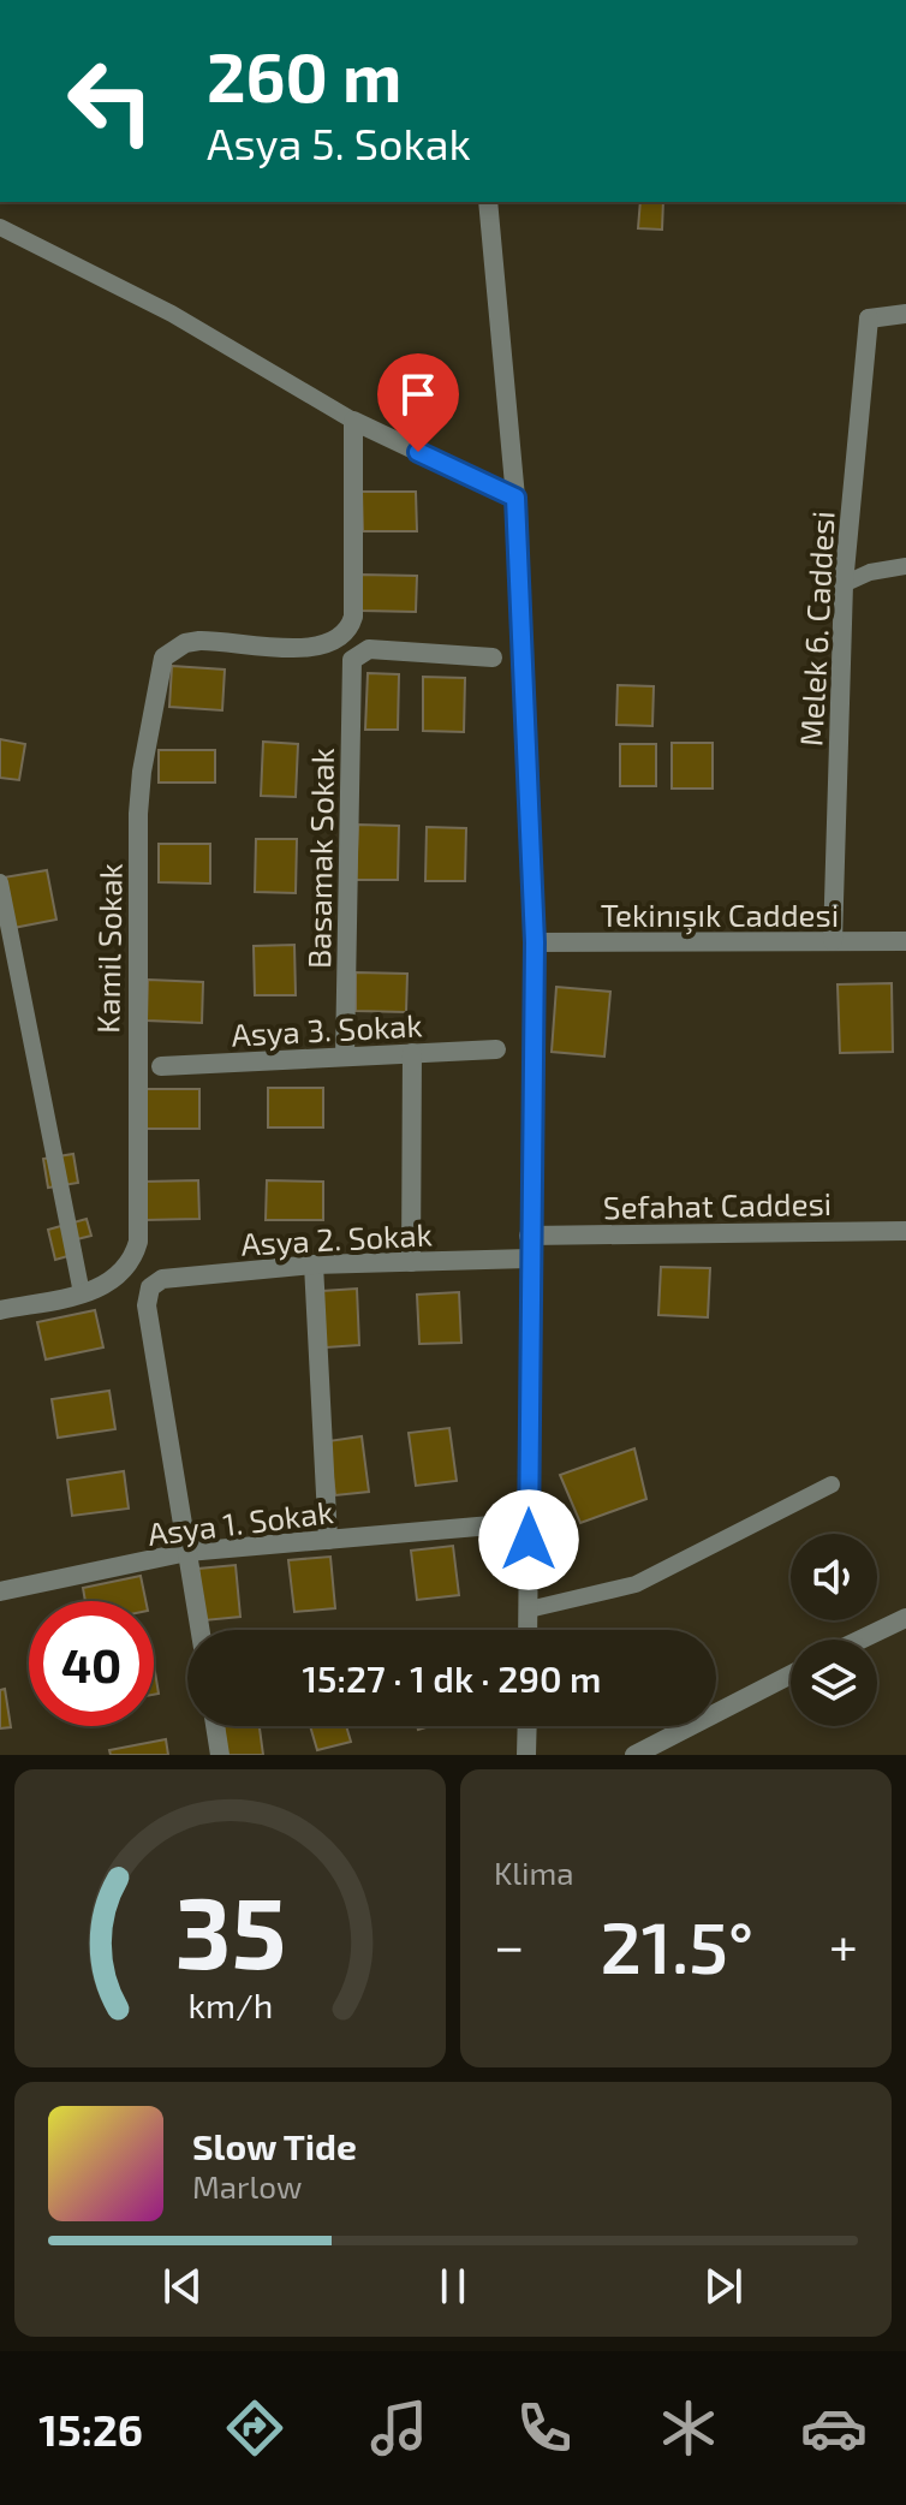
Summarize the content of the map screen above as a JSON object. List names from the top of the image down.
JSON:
{
  "streets": {
    "street": [
      "Melek 6. Caddesi",
      "Basamak Sokak",
      "Tekinışık Caddesi",
      "Kamil Sokak",
      "Asya 3. Sokak",
      "Sefahat Caddesi",
      "Asya 2. Sokak",
      "Asya 1. Sokak"
    ]
  },
  "crossings": [
    ["Melek 6. Caddesi", "Tekinışık Caddesi"],
    ["Basamak Sokak", "Asya 3. Sokak"],
    ["Asya 2. Sokak", "Asya 1. Sokak"]
  ],
  "page": {
    "turn": ["260 m", "Asya 5. Sokak"],
    "limit": "40",
    "trip": "15:27 · 1 dk · 290 m",
    "tile": "Klima",
    "heat": ["−", "21.5°", "+"],
    "song": ["Slow Tide", "Marlow"],
    "tabs": "15:26",
    "gauge": ["35", "km/h"]
  }
}
